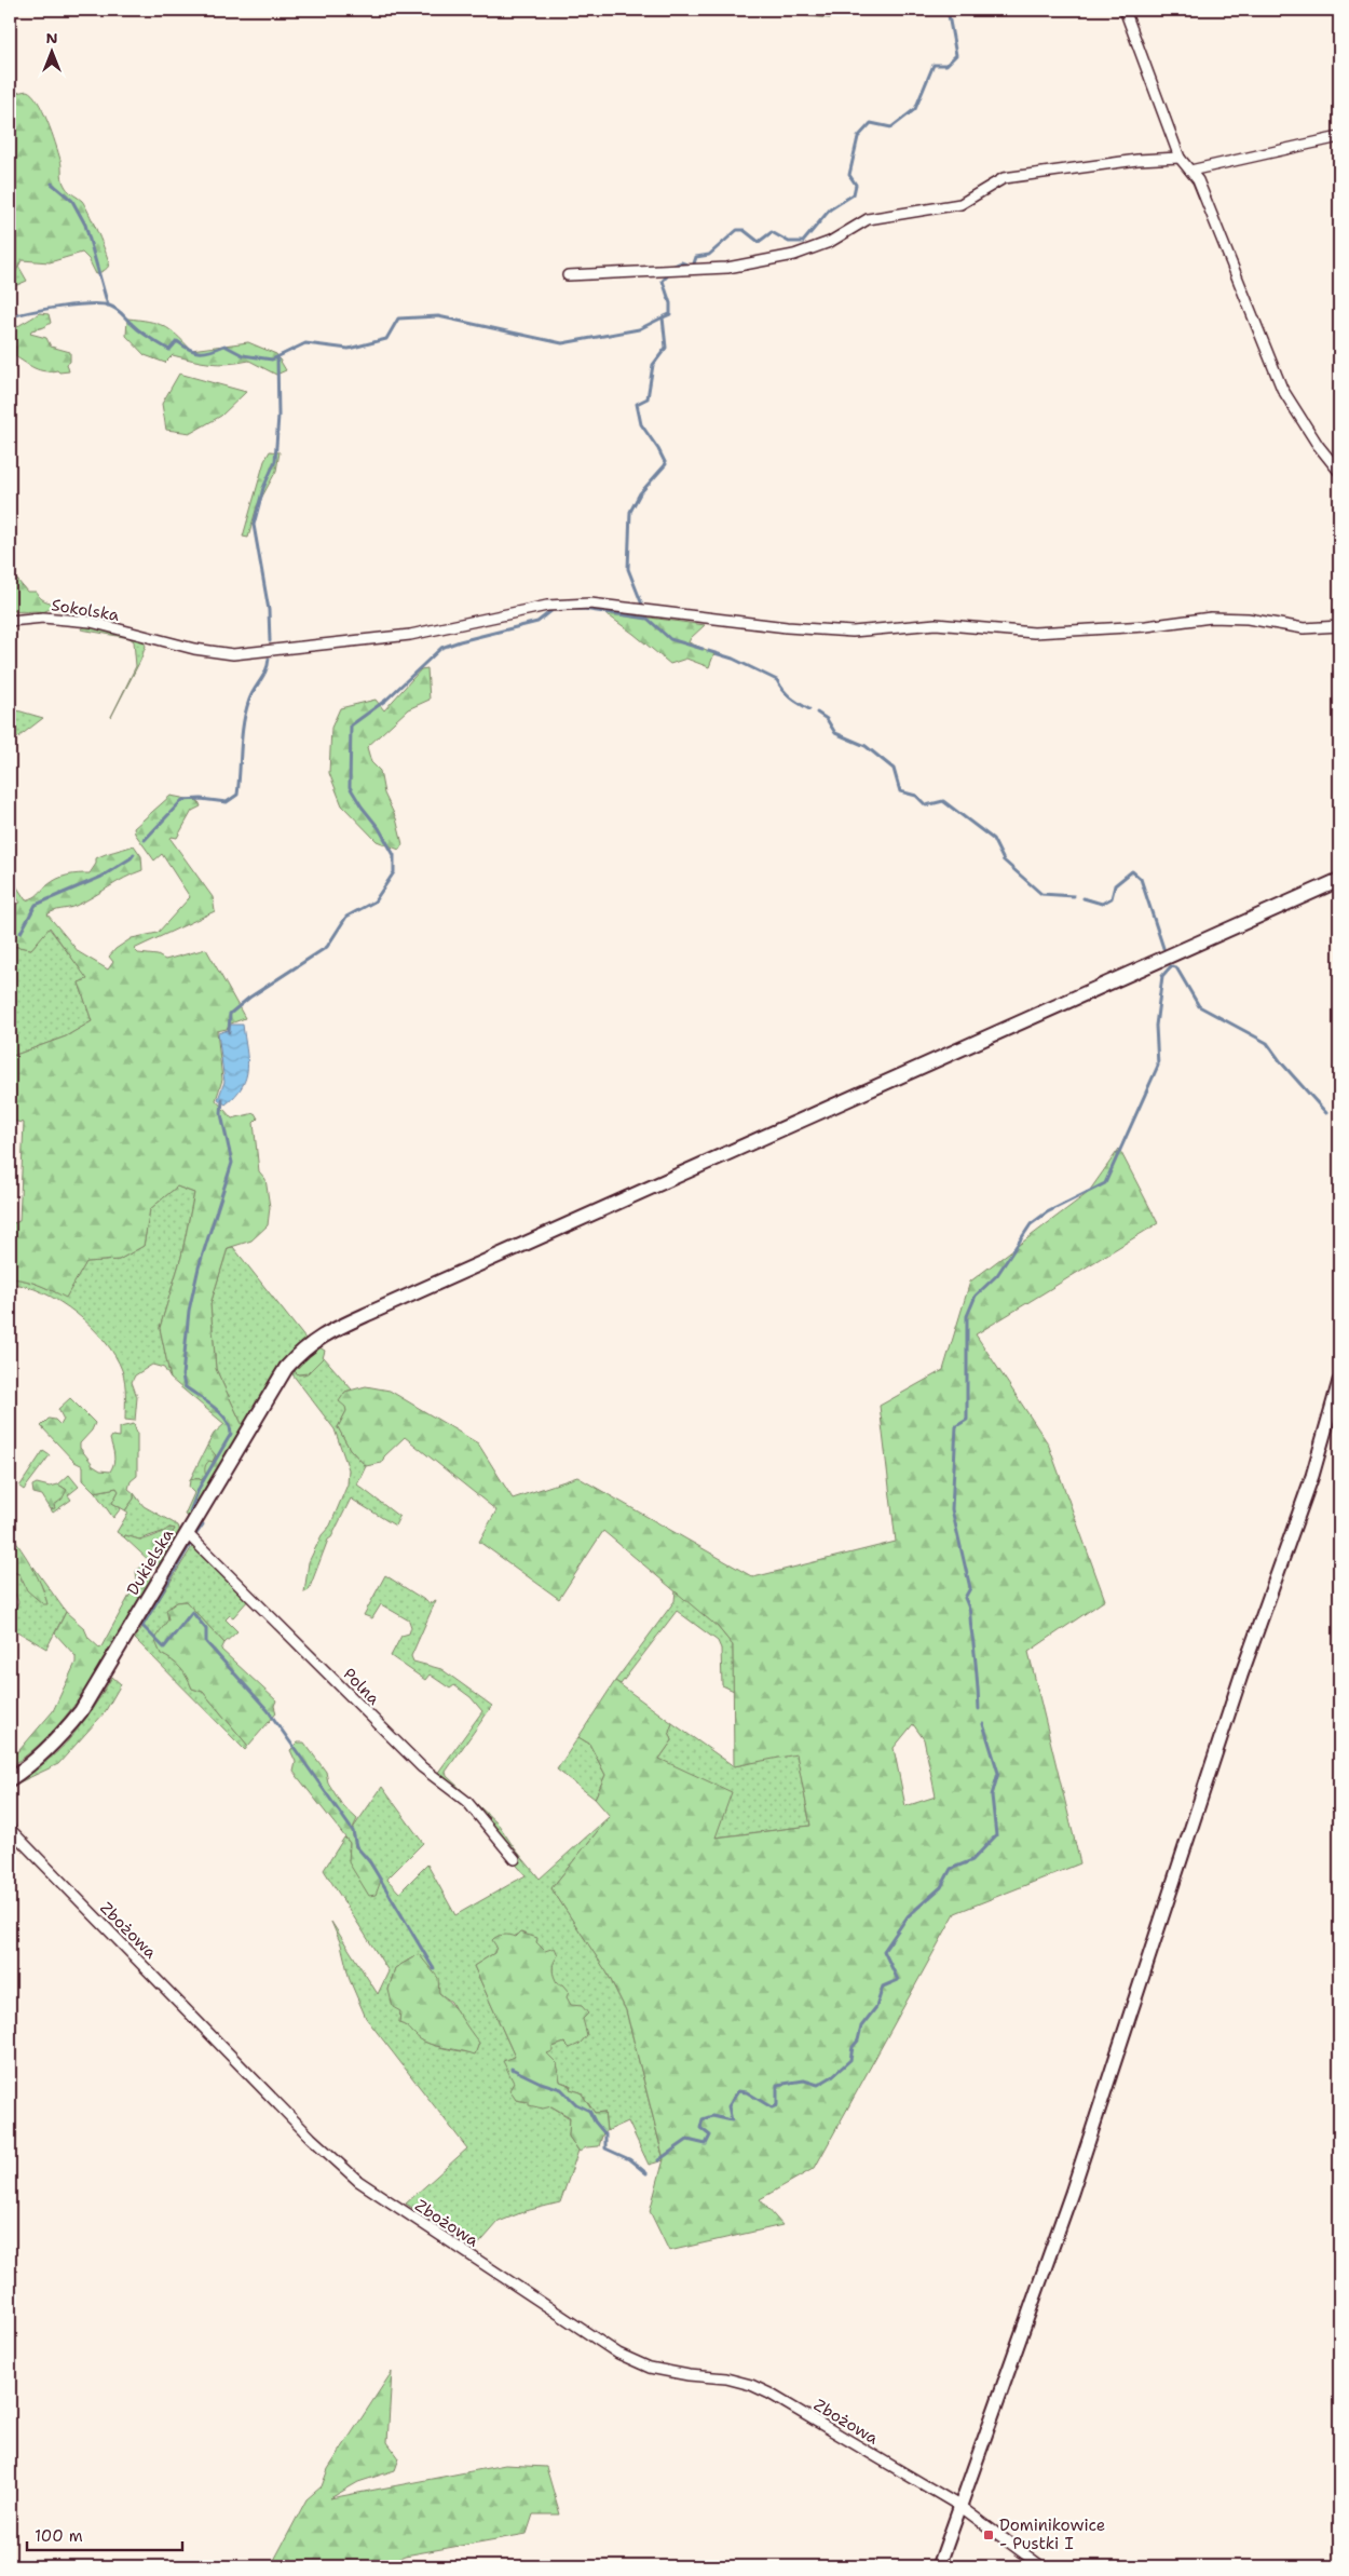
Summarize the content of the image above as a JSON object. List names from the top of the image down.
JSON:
{
  "streets": {
    "main road": ["Dukielska"],
    "street": ["Sokolska", "Polna", "Zbożowa"]
  },
  "crossings": [
    ["Dukielska", "Polna"]
  ],
  "places": {
    "transit": ["Dominikowice - Pustki I"]
  },
  "scale_bar": "100 m",
  "north": "top"
}
